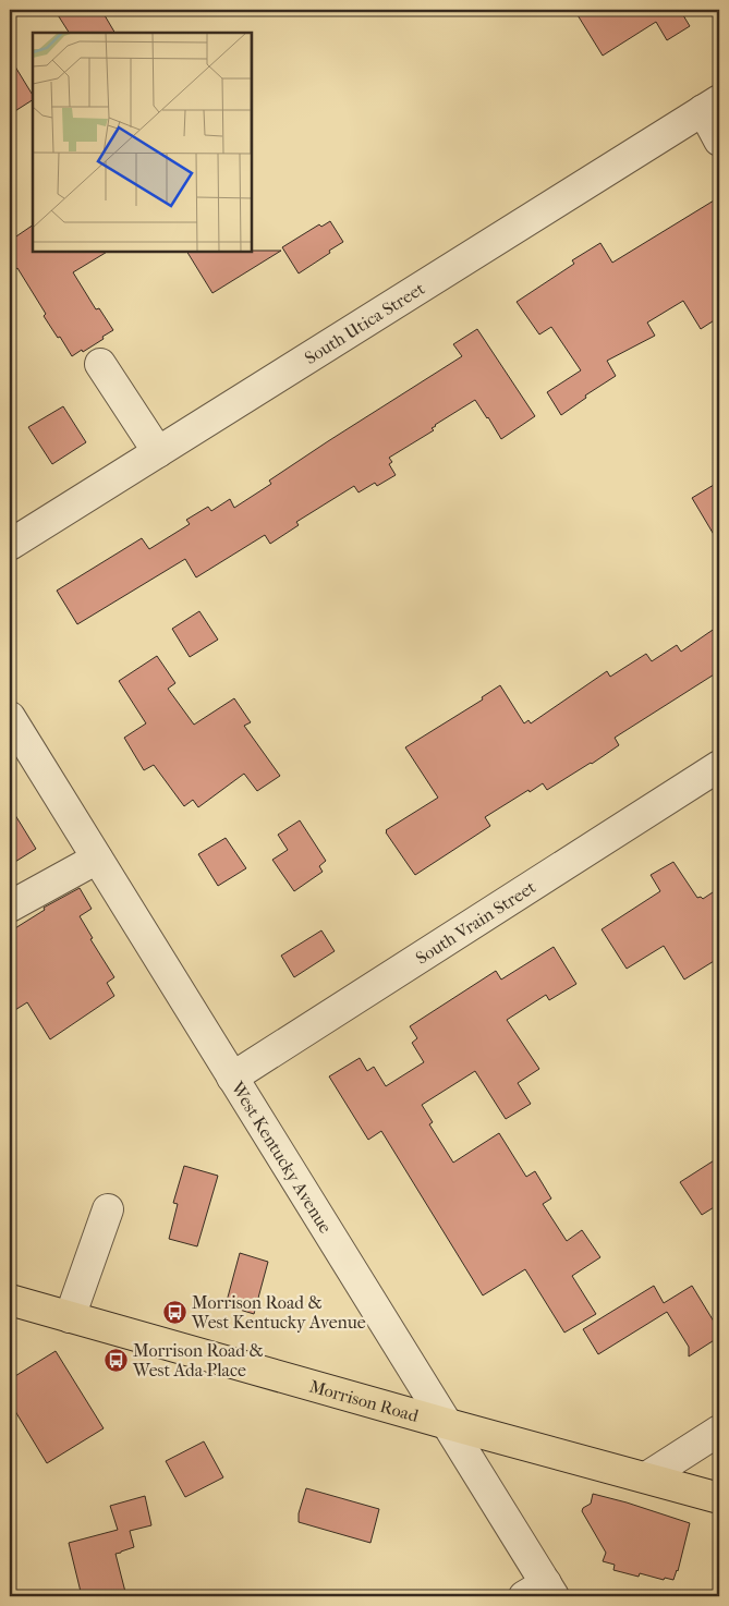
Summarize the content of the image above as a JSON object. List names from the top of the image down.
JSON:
{
  "streets": {
    "main road": ["Morrison Road"],
    "street": ["South Utica Street", "South Vrain Street", "West Kentucky Avenue"]
  },
  "crossings": [
    ["South Vrain Street", "West Kentucky Avenue"],
    ["West Kentucky Avenue", "Morrison Road"]
  ],
  "places": {
    "bus stop": ["Morrison Road & West Kentucky Avenue", "Morrison Road & West Ada Place"]
  }
}
